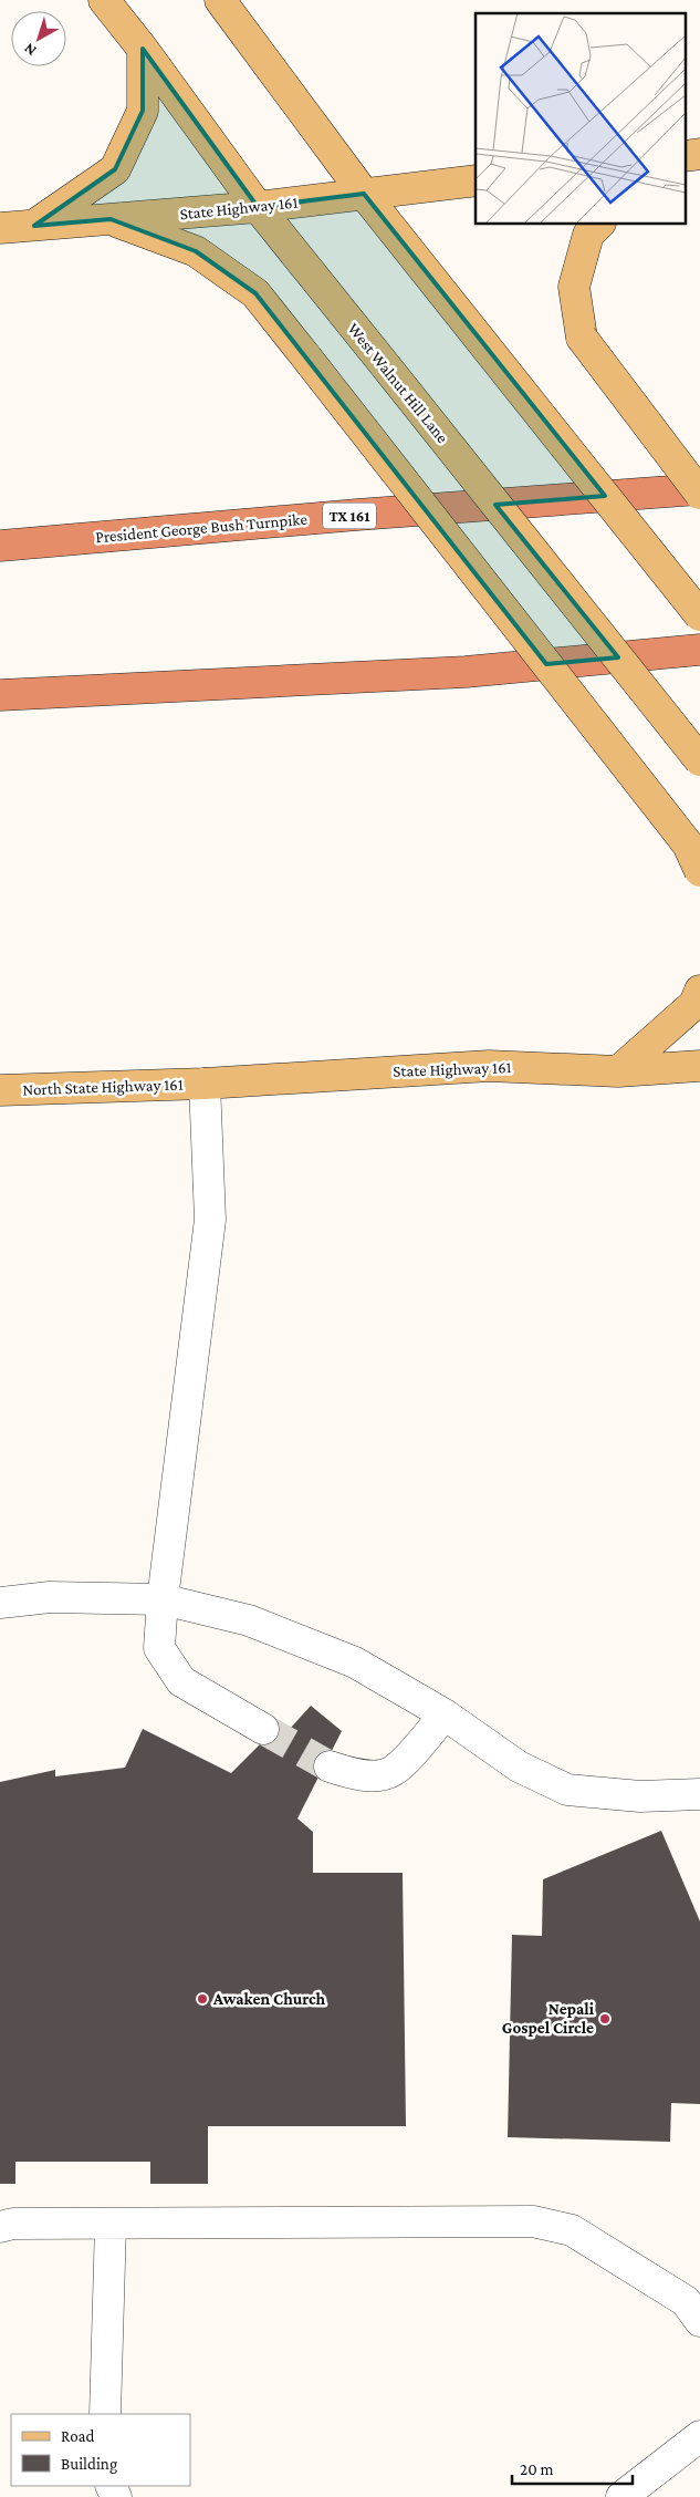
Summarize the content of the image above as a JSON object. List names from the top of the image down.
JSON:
{
  "streets": {
    "highway": ["TX 161", "President George Bush Turnpike"],
    "main road": ["State Highway 161", "West Walnut Hill Lane", "North State Highway 161"]
  },
  "crossings": [
    ["State Highway 161", "West Walnut Hill Lane"],
    ["State Highway 161", "North State Highway 161"]
  ],
  "places": ["Awaken Church", "Nepali Gospel Circle"],
  "legend": ["Road", "Building"],
  "scale_bar": "20 m",
  "north": "bottom left"
}
